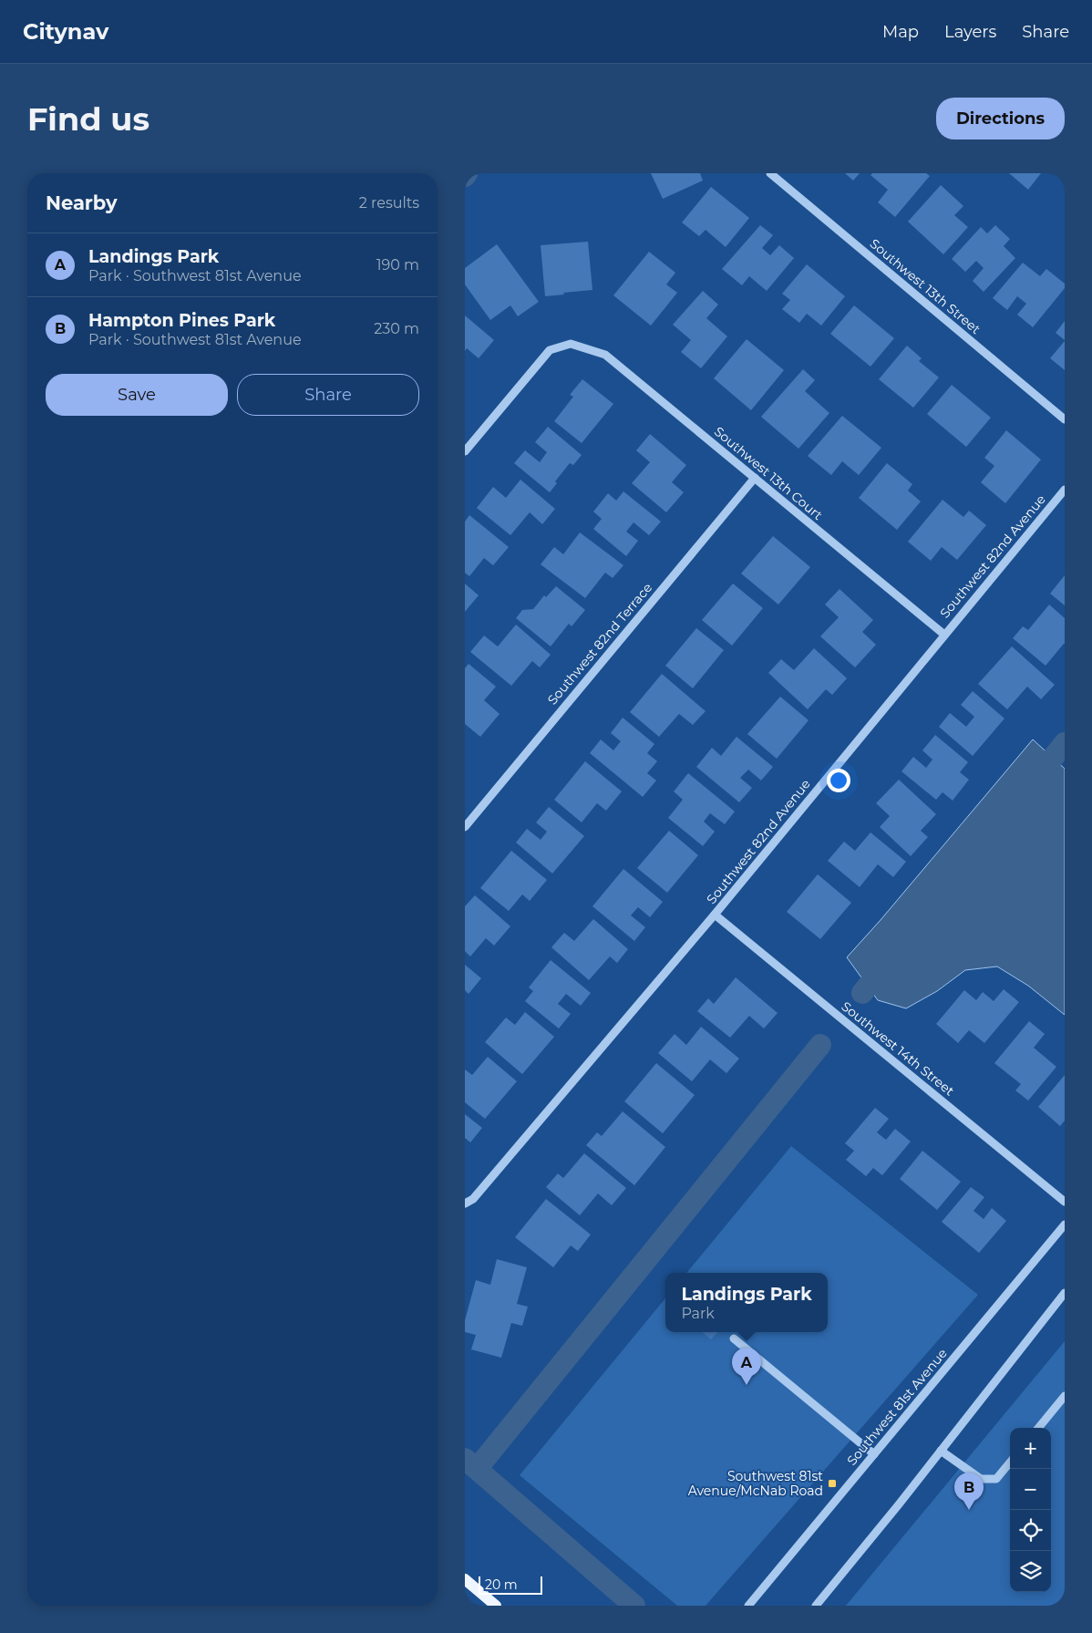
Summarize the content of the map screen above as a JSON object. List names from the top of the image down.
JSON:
{
  "streets": {
    "street": [
      "Southwest 13th Street",
      "Southwest 13th Court",
      "Southwest 82nd Avenue",
      "Southwest 82nd Terrace",
      "Southwest 14th Street",
      "Southwest 81st Avenue"
    ]
  },
  "crossings": [
    ["Southwest 13th Court", "Southwest 82nd Avenue"],
    ["Southwest 13th Court", "Southwest 82nd Terrace"],
    ["Southwest 82nd Avenue", "Southwest 14th Street"]
  ],
  "places": {
    "transit": ["Southwest 81st Avenue/McNab Road"]
  },
  "scale_bar": "20 m",
  "page": {
    "header": "Citynav",
    "nav": ["Map", "Layers", "Share"],
    "buttons": [
      "Directions",
      ["Save", "Share"]
    ],
    "title": "Find us",
    "heading": ["Nearby", "2 results"],
    "list": [
      {
        "mark": "A",
        "name": "Landings Park",
        "note": "Park · Southwest 81st Avenue",
        "value": "190 m"
      },
      {
        "mark": "B",
        "name": "Hampton Pines Park",
        "note": "Park · Southwest 81st Avenue",
        "value": "230 m"
      }
    ],
    "popup": ["Landings Park", "Park"],
    "pins": ["A", "B"],
    "map_buttons": ["+", "−"],
    "scale": "20 m"
  }
}
